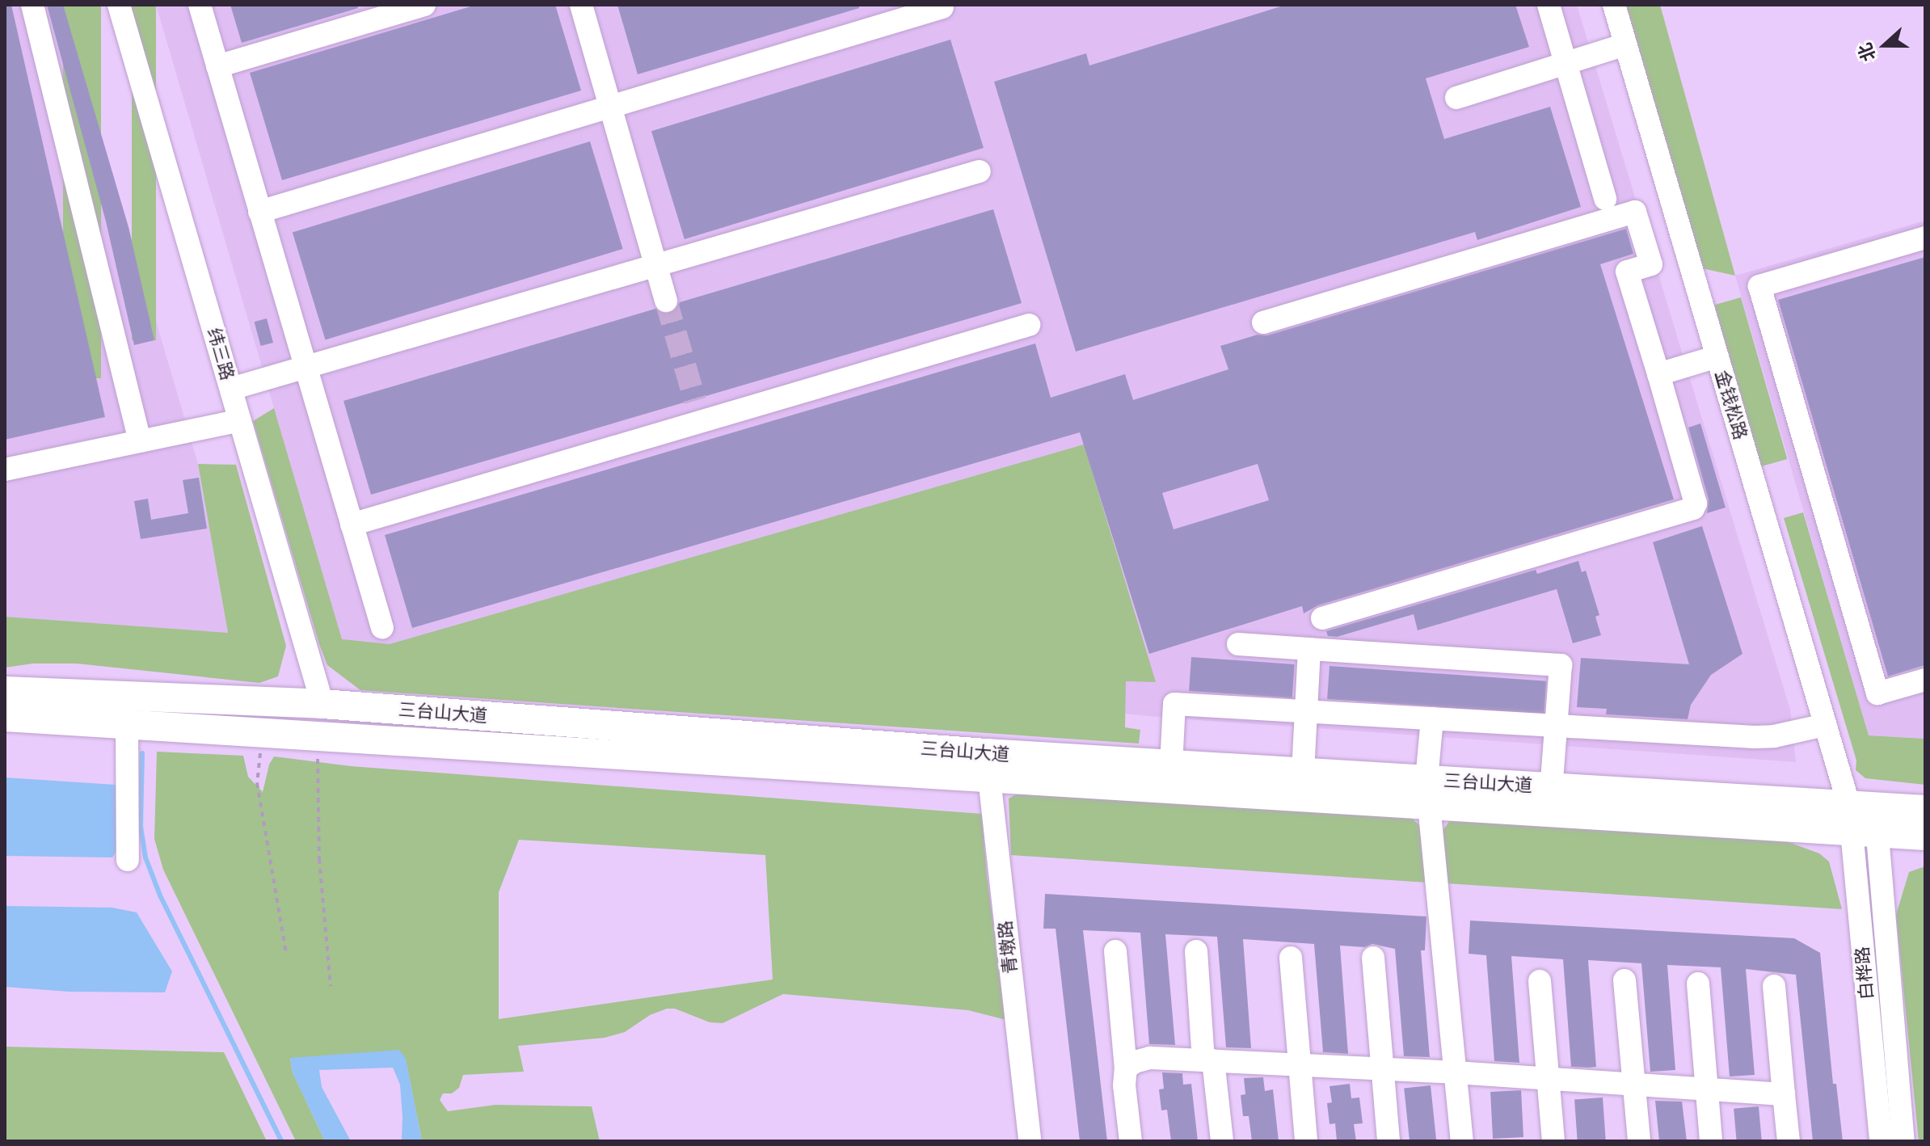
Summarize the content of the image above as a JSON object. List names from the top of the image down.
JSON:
{
  "streets": {
    "main road": ["三台山大道"],
    "street": [
      "纬三路",
      "金钱松路",
      "青墩路",
      "白桦路"
    ]
  },
  "crossings": [
    ["纬三路", "三台山大道"],
    ["金钱松路", "三台山大道"],
    ["金钱松路", "白桦路"],
    ["三台山大道", "青墩路"],
    ["三台山大道", "白桦路"]
  ],
  "north": "left"
}
